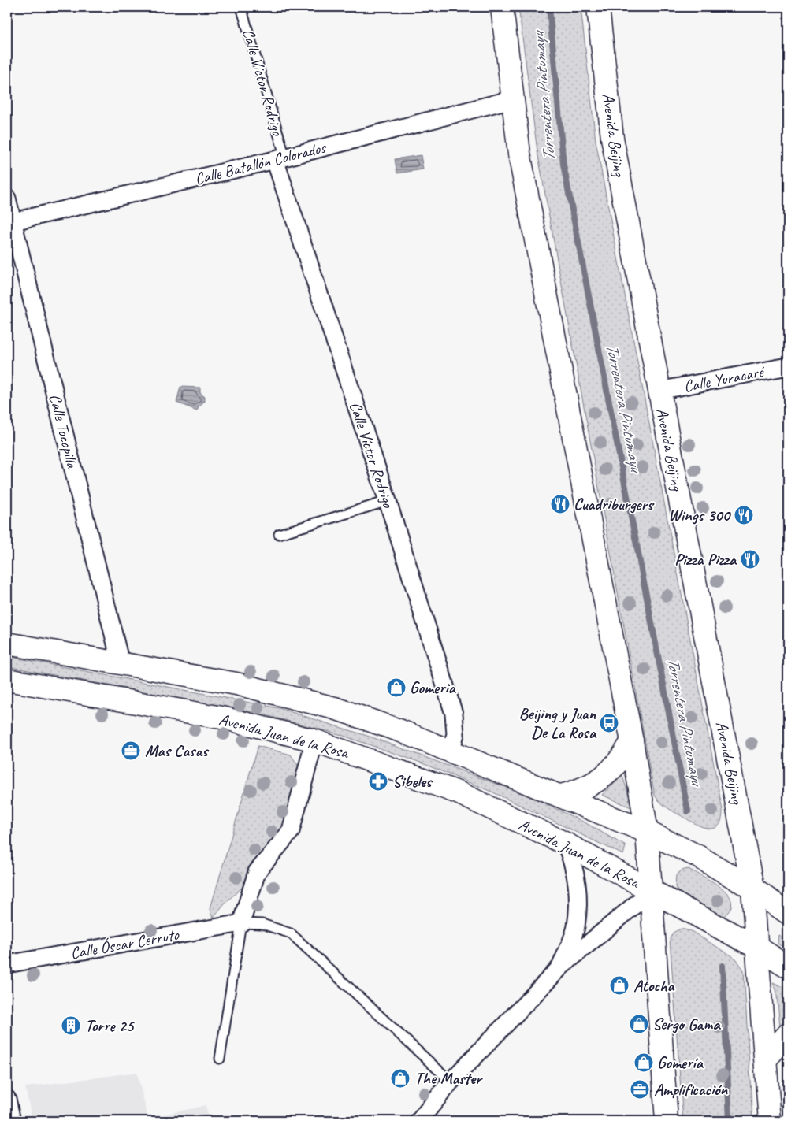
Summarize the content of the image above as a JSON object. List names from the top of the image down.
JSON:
{
  "streets": {
    "main road": ["Avenida Beijing", "Avenida Juan de la Rosa"],
    "street": [
      "Calle Víctor Rodrigo",
      "Calle Batallón Colorados",
      "Calle Yuracaré",
      "Calle Tocopilla",
      "Calle Óscar Cerruto"
    ]
  },
  "crossings": [
    ["Calle Víctor Rodrigo", "Calle Batallón Colorados"],
    ["Avenida Beijing", "Calle Yuracaré"],
    ["Avenida Beijing", "Avenida Juan de la Rosa"],
    ["Calle Batallón Colorados", "Calle Tocopilla"]
  ],
  "water": ["Torrentera Pintumayu"],
  "places": {
    "restaurant": ["Cuadriburgers", "Wings 300", "Pizza Pizza"],
    "shop": [
      "Gomeria",
      "Atocha",
      "Sergo Gama",
      "Gomería",
      "The Master"
    ],
    "bus stop": ["Beijing y Juan De La Rosa"],
    "office": ["Mas Casas", "Amplificación"],
    "pharmacy": ["Sibeles"],
    "building": ["Torre 25"]
  }
}
